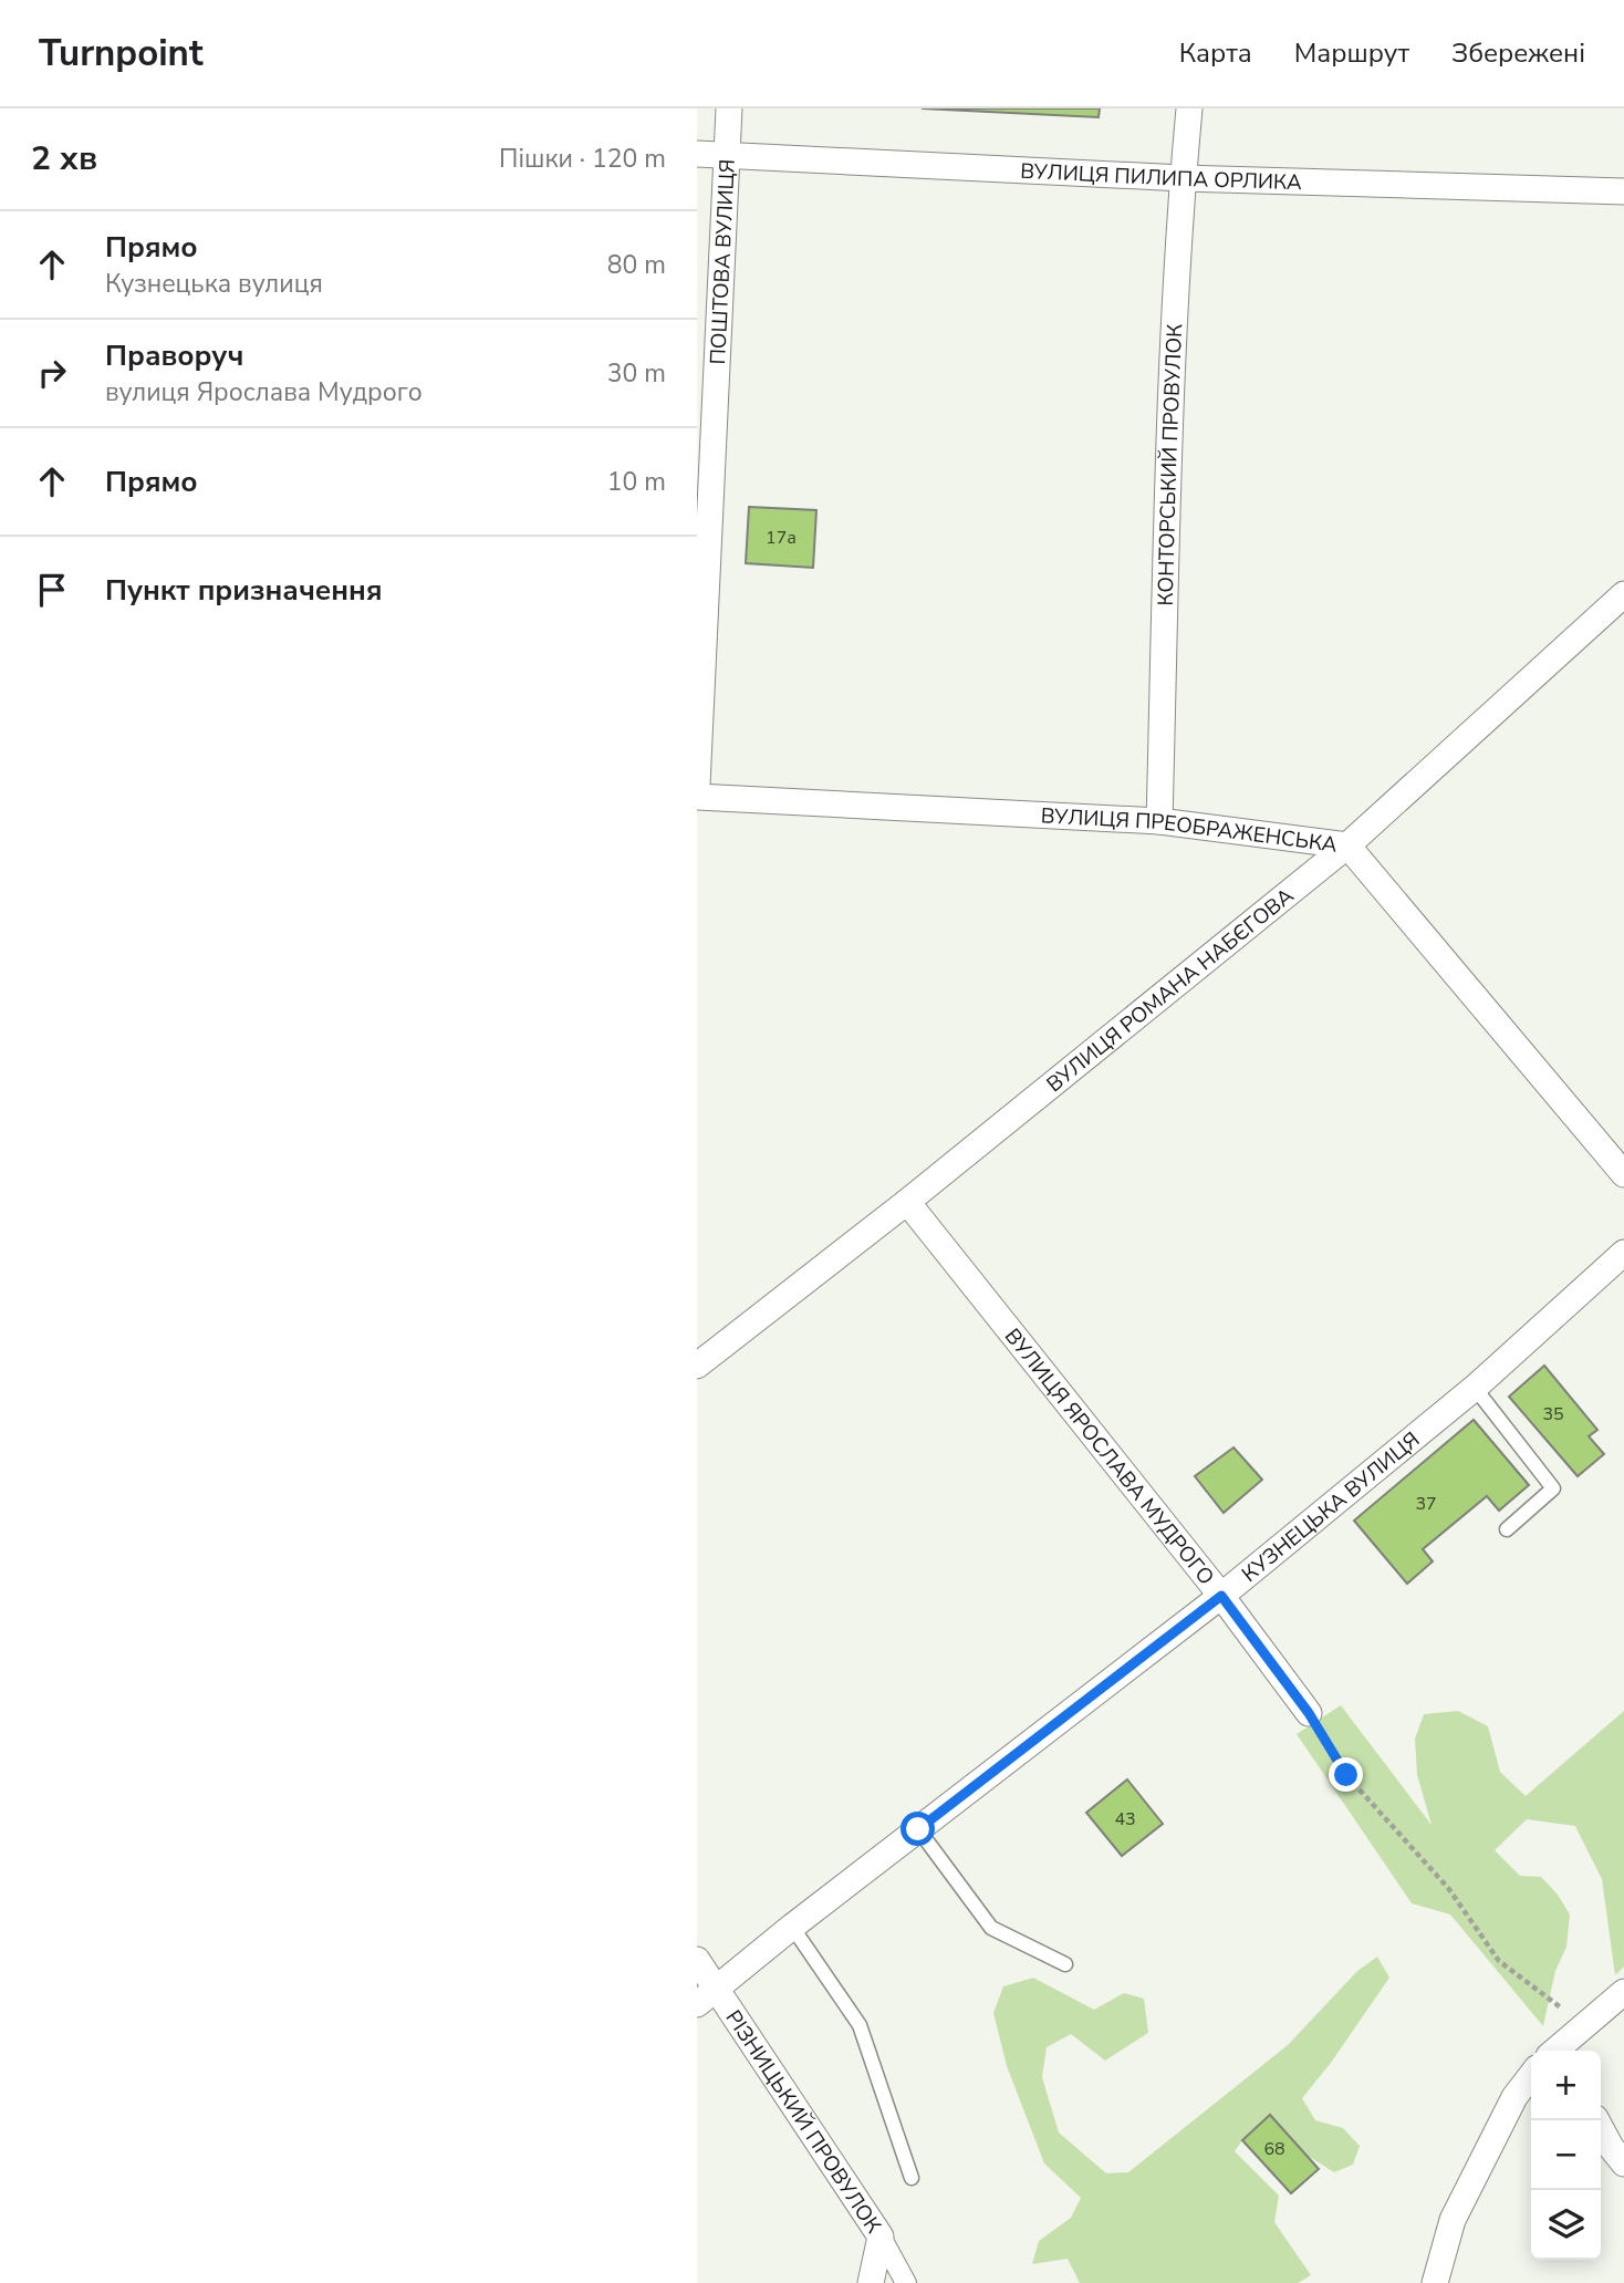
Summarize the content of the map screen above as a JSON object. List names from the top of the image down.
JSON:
{
  "streets": {
    "street": [
      "ВУЛИЦЯ ПИЛИПА ОРЛИКА",
      "ПОШТОВА ВУЛИЦЯ",
      "КОНТОРСЬКИЙ ПРОВУЛОК",
      "ВУЛИЦЯ ПРЕОБРАЖЕНСЬКА",
      "ВУЛИЦЯ РОМАНА НАБЄГОВА",
      "ВУЛИЦЯ ЯРОСЛАВА МУДРОГО",
      "КУЗНЕЦЬКА ВУЛИЦЯ",
      "РІЗНИЦЬКИЙ ПРОВУЛОК"
    ]
  },
  "crossings": [
    ["ВУЛИЦЯ ПИЛИПА ОРЛИКА", "ПОШТОВА ВУЛИЦЯ"],
    ["ВУЛИЦЯ ПИЛИПА ОРЛИКА", "КОНТОРСЬКИЙ ПРОВУЛОК"],
    ["КОНТОРСЬКИЙ ПРОВУЛОК", "ВУЛИЦЯ ПРЕОБРАЖЕНСЬКА"],
    ["ВУЛИЦЯ ПРЕОБРАЖЕНСЬКА", "ВУЛИЦЯ РОМАНА НАБЄГОВА"],
    ["ВУЛИЦЯ РОМАНА НАБЄГОВА", "ВУЛИЦЯ ЯРОСЛАВА МУДРОГО"],
    ["ВУЛИЦЯ ЯРОСЛАВА МУДРОГО", "КУЗНЕЦЬКА ВУЛИЦЯ"],
    ["КУЗНЕЦЬКА ВУЛИЦЯ", "РІЗНИЦЬКИЙ ПРОВУЛОК"]
  ],
  "house_numbers": [
    "17а",
    "35",
    "37",
    "43",
    "68"
  ],
  "page": {
    "header": "Turnpoint",
    "nav": ["Карта", "Маршрут", "Збережені"],
    "heading": ["2 хв", "Пішки · 120 m"],
    "list": [
      ["Прямо", "Кузнецька вулиця", "80 m"],
      ["Праворуч", "вулиця Ярослава Мудрого", "30 m"],
      ["Прямо", "10 m"],
      "Пункт призначення"
    ],
    "map_buttons": ["+", "−"]
  }
}
